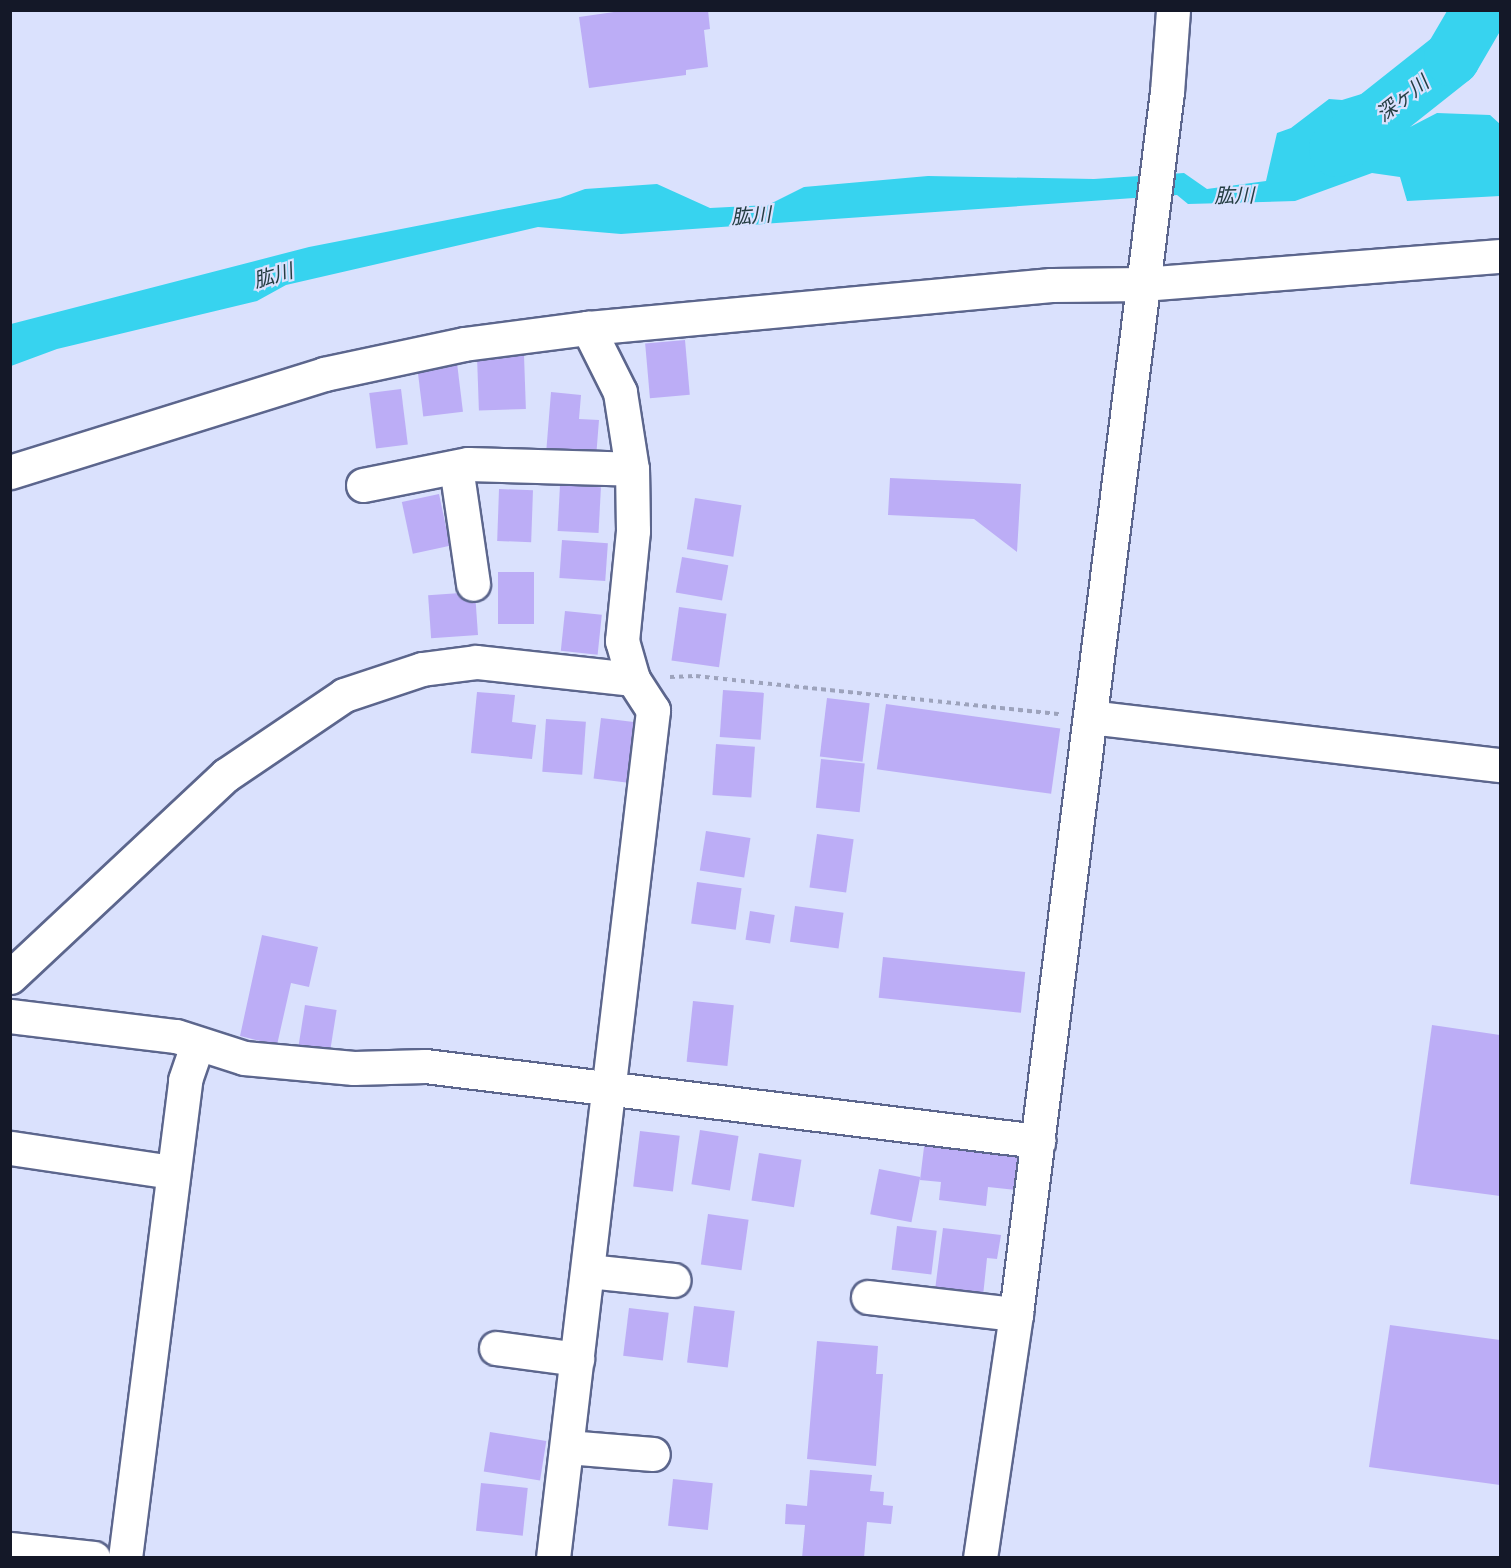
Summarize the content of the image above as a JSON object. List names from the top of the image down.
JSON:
{
  "water": ["深ヶ川", "肱川"]
}
